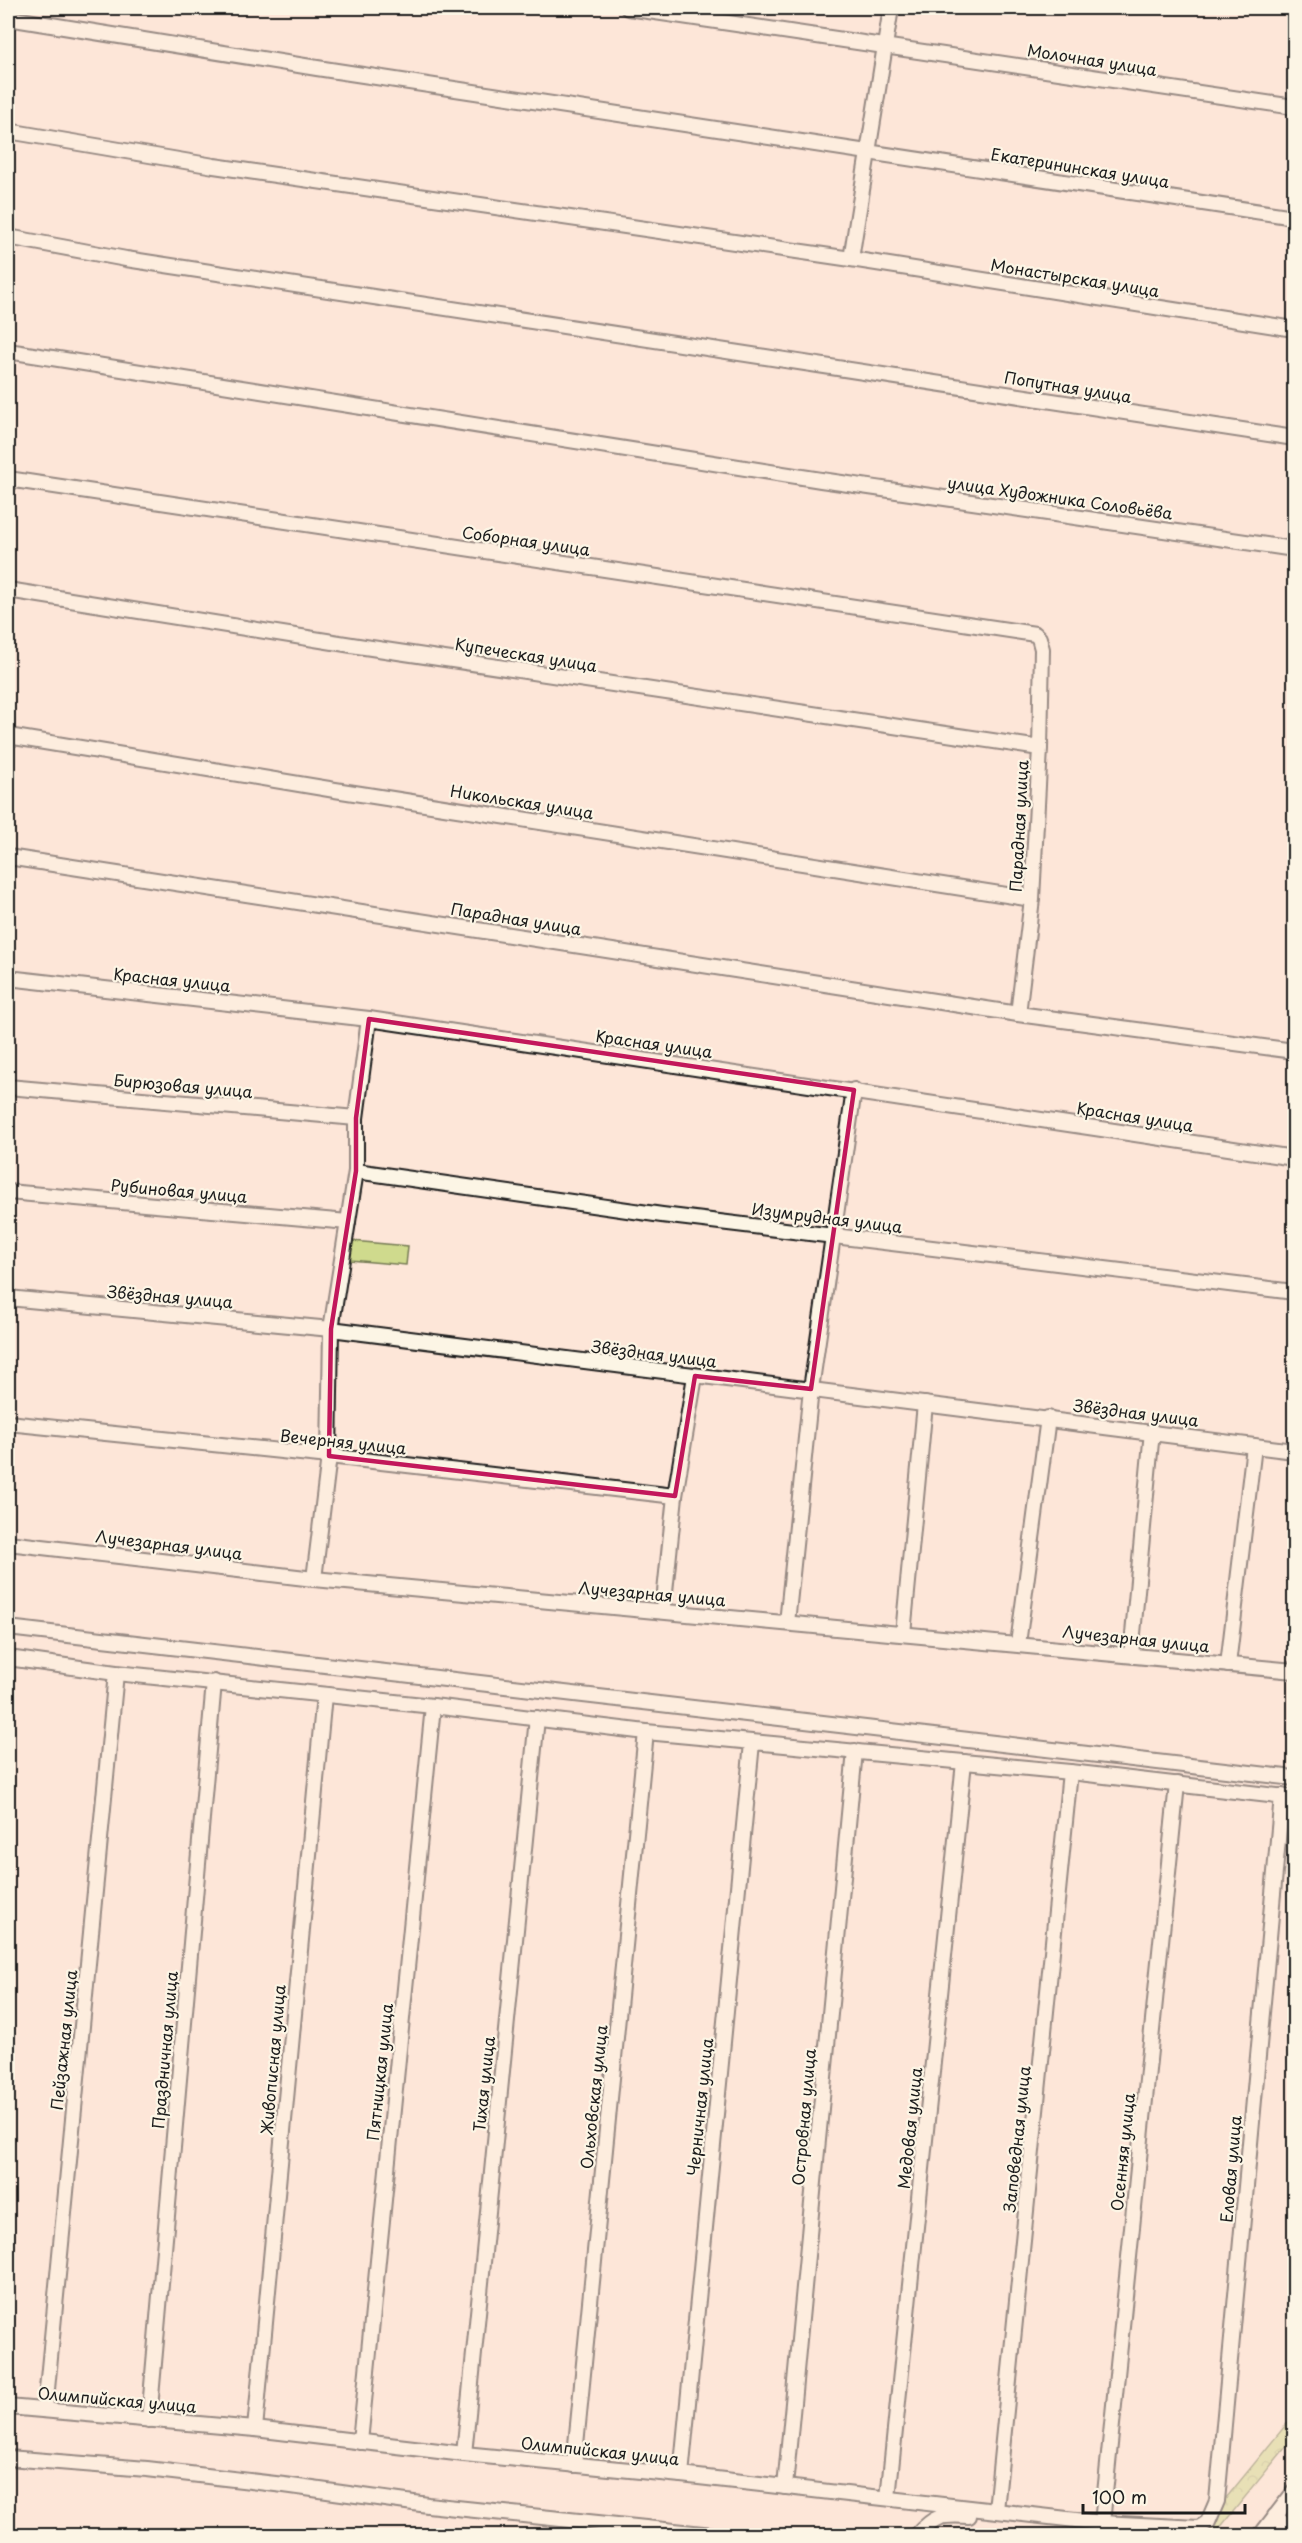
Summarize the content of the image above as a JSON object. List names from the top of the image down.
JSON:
{
  "streets": {
    "street": [
      "Молочная улица",
      "Екатерининская улица",
      "Монастырская улица",
      "Попутная улица",
      "улица Художника Соловьёва",
      "Соборная улица",
      "Купеческая улица",
      "Никольская улица",
      "Парадная улица",
      "Красная улица",
      "Бирюзовая улица",
      "Рубиновая улица",
      "Изумрудная улица",
      "Звёздная улица",
      "Вечерняя улица",
      "Лучезарная улица",
      "Пейзажная улица",
      "Праздничная улица",
      "Живописная улица",
      "Пятницкая улица",
      "Тихая улица",
      "Ольховская улица",
      "Черничная улица",
      "Островная улица",
      "Медовая улица",
      "Заповедная улица",
      "Осенняя улица",
      "Еловая улица",
      "Олимпийская улица"
    ]
  },
  "crossings": [
    ["Соборная улица", "Парадная улица"],
    ["Купеческая улица", "Парадная улица"],
    ["Никольская улица", "Парадная улица"],
    ["Пейзажная улица", "Олимпийская улица"],
    ["Праздничная улица", "Олимпийская улица"],
    ["Живописная улица", "Олимпийская улица"],
    ["Пятницкая улица", "Олимпийская улица"],
    ["Тихая улица", "Олимпийская улица"],
    ["Ольховская улица", "Олимпийская улица"],
    ["Черничная улица", "Олимпийская улица"],
    ["Островная улица", "Олимпийская улица"],
    ["Медовая улица", "Олимпийская улица"],
    ["Заповедная улица", "Олимпийская улица"],
    ["Осенняя улица", "Олимпийская улица"],
    ["Еловая улица", "Олимпийская улица"]
  ],
  "scale_bar": "100 m"
}
